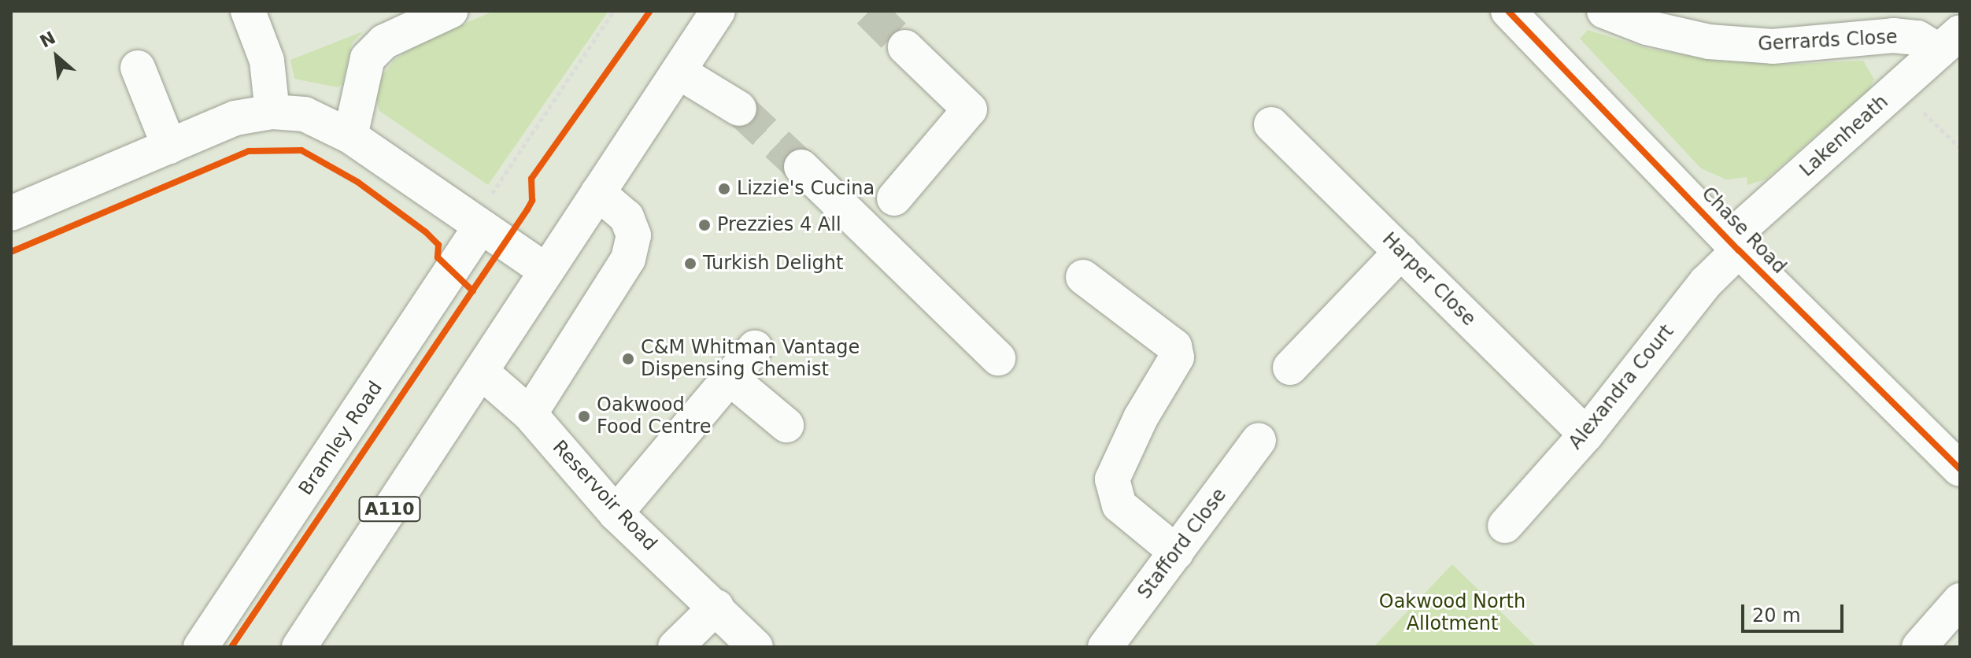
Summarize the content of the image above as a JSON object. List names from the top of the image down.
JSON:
{
  "streets": {
    "street": [
      "Gerrards Close",
      "Lakenheath",
      "Chase Road",
      "Harper Close",
      "Alexandra Court",
      "Bramley Road",
      "Reservoir Road",
      "A110",
      "Stafford Close"
    ]
  },
  "crossings": [
    ["Gerrards Close", "Lakenheath"],
    ["Lakenheath", "Chase Road"],
    ["Lakenheath", "Alexandra Court"],
    ["Chase Road", "Alexandra Court"],
    ["Harper Close", "Alexandra Court"],
    ["Reservoir Road", "A110"]
  ],
  "parks": ["Oakwood North Allotment"],
  "places": [
    "Lizzie's Cucina",
    "Prezzies 4 All",
    "Turkish Delight",
    "C&M Whitman Vantage Dispensing Chemist",
    "Oakwood Food Centre"
  ],
  "scale_bar": "20 m",
  "north": "top left"
}
